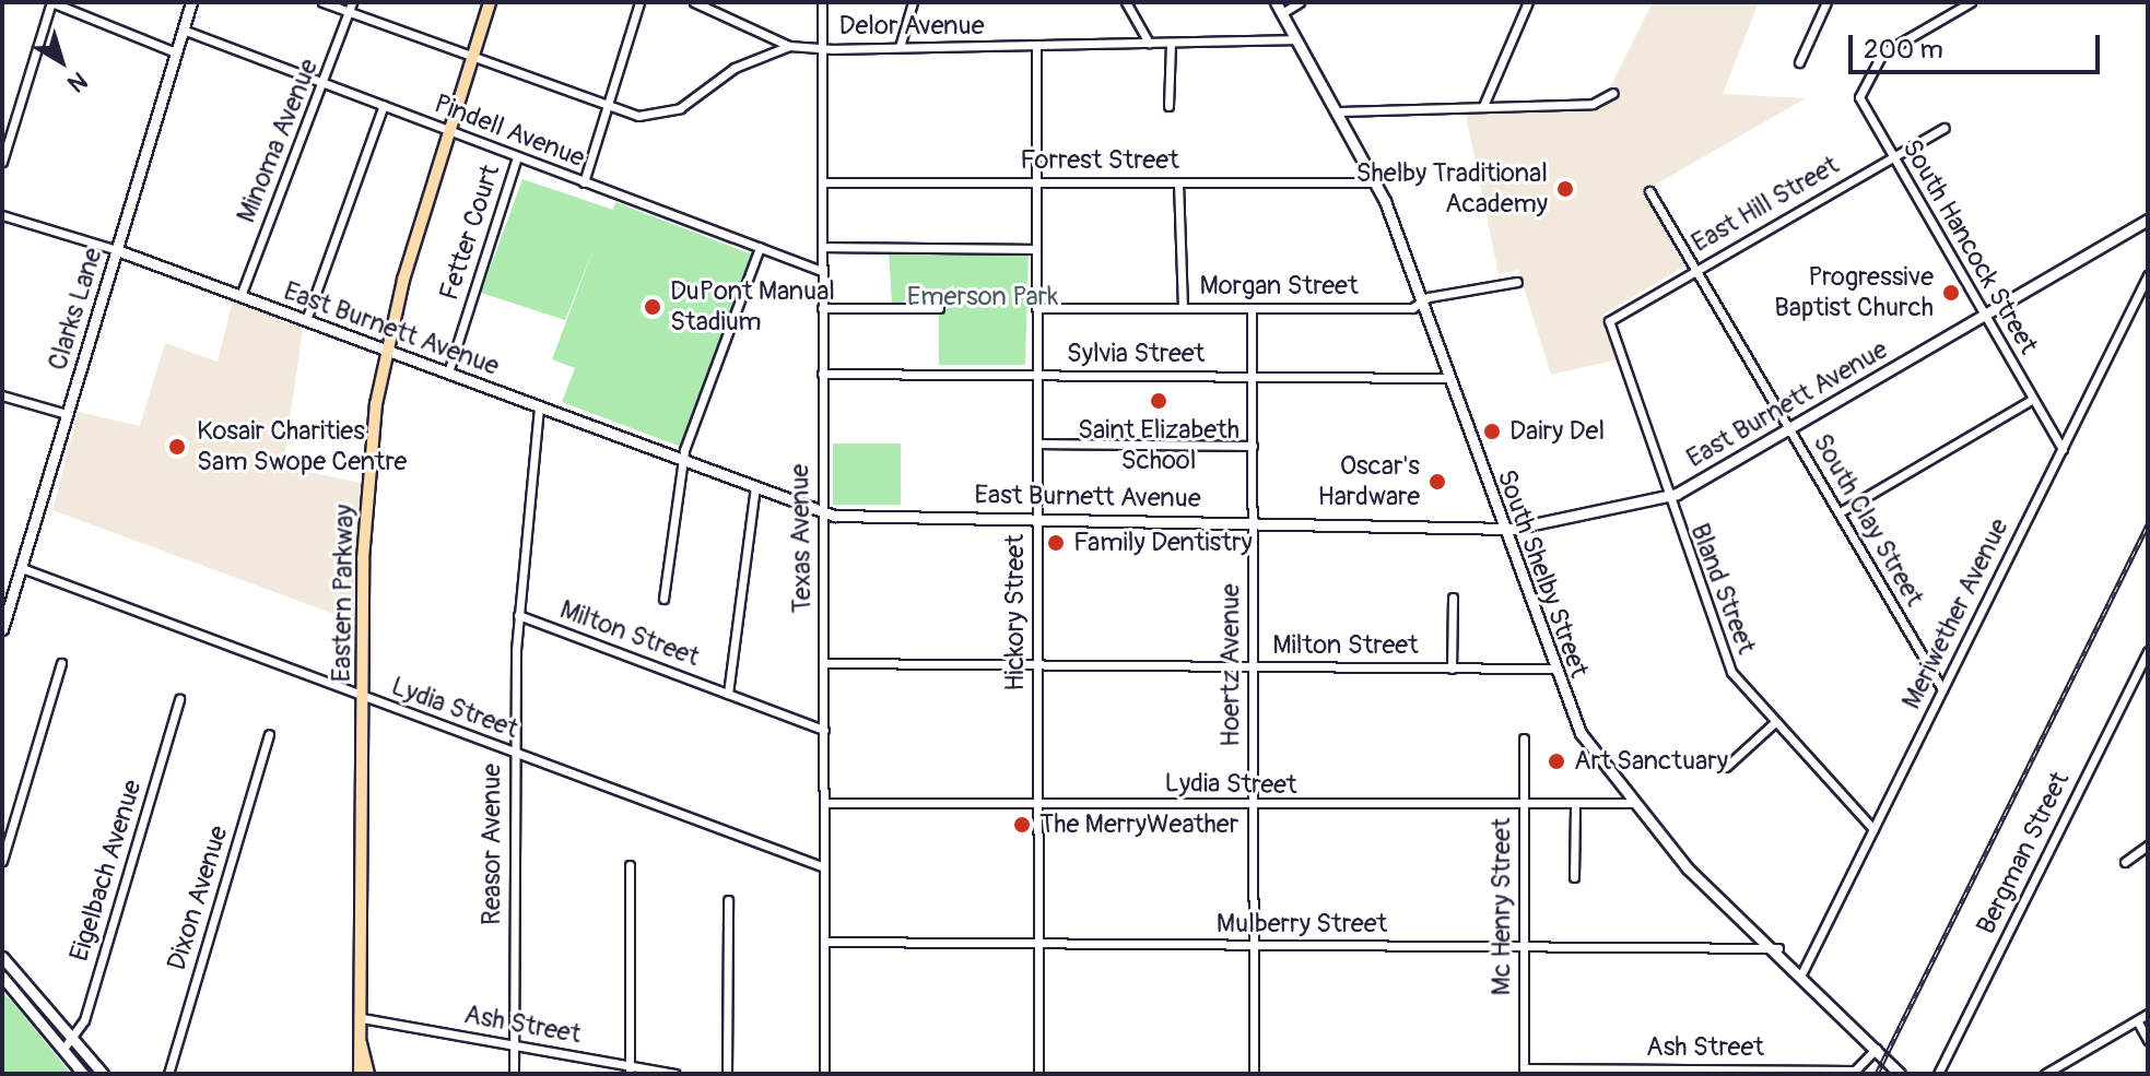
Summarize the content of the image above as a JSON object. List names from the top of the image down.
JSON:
{
  "streets": {
    "main road": ["Eastern Parkway"],
    "street": [
      "Delor Avenue",
      "Pindell Avenue",
      "Minoma Avenue",
      "Forrest Street",
      "East Hill Street",
      "Fetter Court",
      "South Hancock Street",
      "Morgan Street",
      "Clarks Lane",
      "East Burnett Avenue",
      "Sylvia Street",
      "South Clay Street",
      "Texas Avenue",
      "South Shelby Street",
      "Bland Street",
      "Hickory Street",
      "Meriwether Avenue",
      "Milton Street",
      "Hoertz Avenue",
      "Lydia Street",
      "Reasor Avenue",
      "Bergman Street",
      "Eigelbach Avenue",
      "Dixon Avenue",
      "Mc Henry Street",
      "Mulberry Street",
      "Ash Street"
    ]
  },
  "crossings": [
    ["Delor Avenue", "Texas Avenue"],
    ["Delor Avenue", "South Shelby Street"],
    ["Delor Avenue", "Hickory Street"],
    ["Pindell Avenue", "Minoma Avenue"],
    ["Pindell Avenue", "Fetter Court"],
    ["Pindell Avenue", "Clarks Lane"],
    ["Pindell Avenue", "Texas Avenue"],
    ["Pindell Avenue", "Eastern Parkway"],
    ["Minoma Avenue", "East Burnett Avenue"],
    ["Forrest Street", "Texas Avenue"],
    ["Forrest Street", "South Shelby Street"],
    ["Forrest Street", "Hickory Street"],
    ["East Hill Street", "South Hancock Street"],
    ["East Hill Street", "South Clay Street"],
    ["East Hill Street", "Bland Street"],
    ["Fetter Court", "East Burnett Avenue"],
    ["South Hancock Street", "East Burnett Avenue"],
    ["South Hancock Street", "Meriwether Avenue"],
    ["Morgan Street", "South Shelby Street"],
    ["Morgan Street", "Hickory Street"],
    ["Morgan Street", "Hoertz Avenue"],
    ["Clarks Lane", "East Burnett Avenue"],
    ["Clarks Lane", "Lydia Street"],
    ["East Burnett Avenue", "South Clay Street"],
    ["East Burnett Avenue", "Texas Avenue"],
    ["East Burnett Avenue", "South Shelby Street"],
    ["East Burnett Avenue", "Bland Street"],
    ["East Burnett Avenue", "Eastern Parkway"],
    ["East Burnett Avenue", "Hickory Street"],
    ["East Burnett Avenue", "Hoertz Avenue"],
    ["East Burnett Avenue", "Reasor Avenue"],
    ["Sylvia Street", "Texas Avenue"],
    ["Sylvia Street", "South Shelby Street"],
    ["Sylvia Street", "Hickory Street"],
    ["Sylvia Street", "Hoertz Avenue"],
    ["South Clay Street", "Meriwether Avenue"],
    ["Texas Avenue", "Milton Street"],
    ["Texas Avenue", "Lydia Street"],
    ["Texas Avenue", "Mulberry Street"],
    ["South Shelby Street", "Meriwether Avenue"],
    ["South Shelby Street", "Milton Street"],
    ["South Shelby Street", "Lydia Street"],
    ["South Shelby Street", "Mulberry Street"],
    ["South Shelby Street", "Ash Street"],
    ["Bland Street", "Meriwether Avenue"],
    ["Eastern Parkway", "Lydia Street"],
    ["Eastern Parkway", "Ash Street"],
    ["Hickory Street", "Milton Street"],
    ["Hickory Street", "Lydia Street"],
    ["Hickory Street", "Mulberry Street"],
    ["Milton Street", "Hoertz Avenue"],
    ["Milton Street", "Reasor Avenue"],
    ["Hoertz Avenue", "Lydia Street"],
    ["Hoertz Avenue", "Mulberry Street"],
    ["Lydia Street", "Reasor Avenue"],
    ["Lydia Street", "Mc Henry Street"],
    ["Reasor Avenue", "Ash Street"],
    ["Mc Henry Street", "Mulberry Street"],
    ["Mc Henry Street", "Ash Street"]
  ],
  "parks": ["Emerson Park"],
  "places": [
    "Shelby Traditional Academy",
    "Progressive Baptist Church",
    "DuPont Manual Stadium",
    "Saint Elizabeth School",
    "Dairy Del",
    "Kosair Charities Sam Swope Centre",
    "Oscar's Hardware",
    "Family Dentistry",
    "Art Sanctuary",
    "The MerryWeather"
  ],
  "scale_bar": "200 m",
  "north": "bottom right"
}
